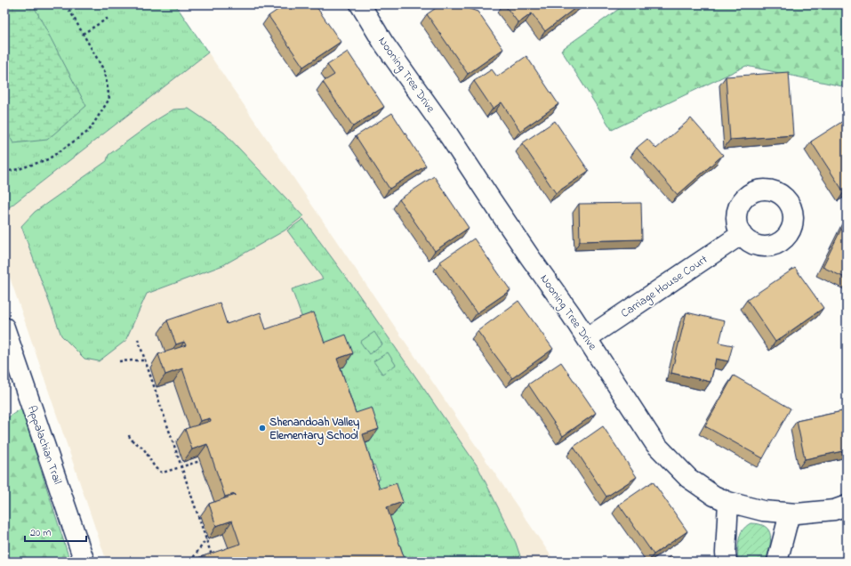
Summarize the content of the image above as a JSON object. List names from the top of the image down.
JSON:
{
  "streets": {
    "street": ["Nooning Tree Drive", "Carriage House Court", "Appalachian Trail"]
  },
  "crossings": [
    ["Nooning Tree Drive", "Carriage House Court"]
  ],
  "places": ["Shenandoah Valley Elementary School"],
  "scale_bar": "20 m"
}
